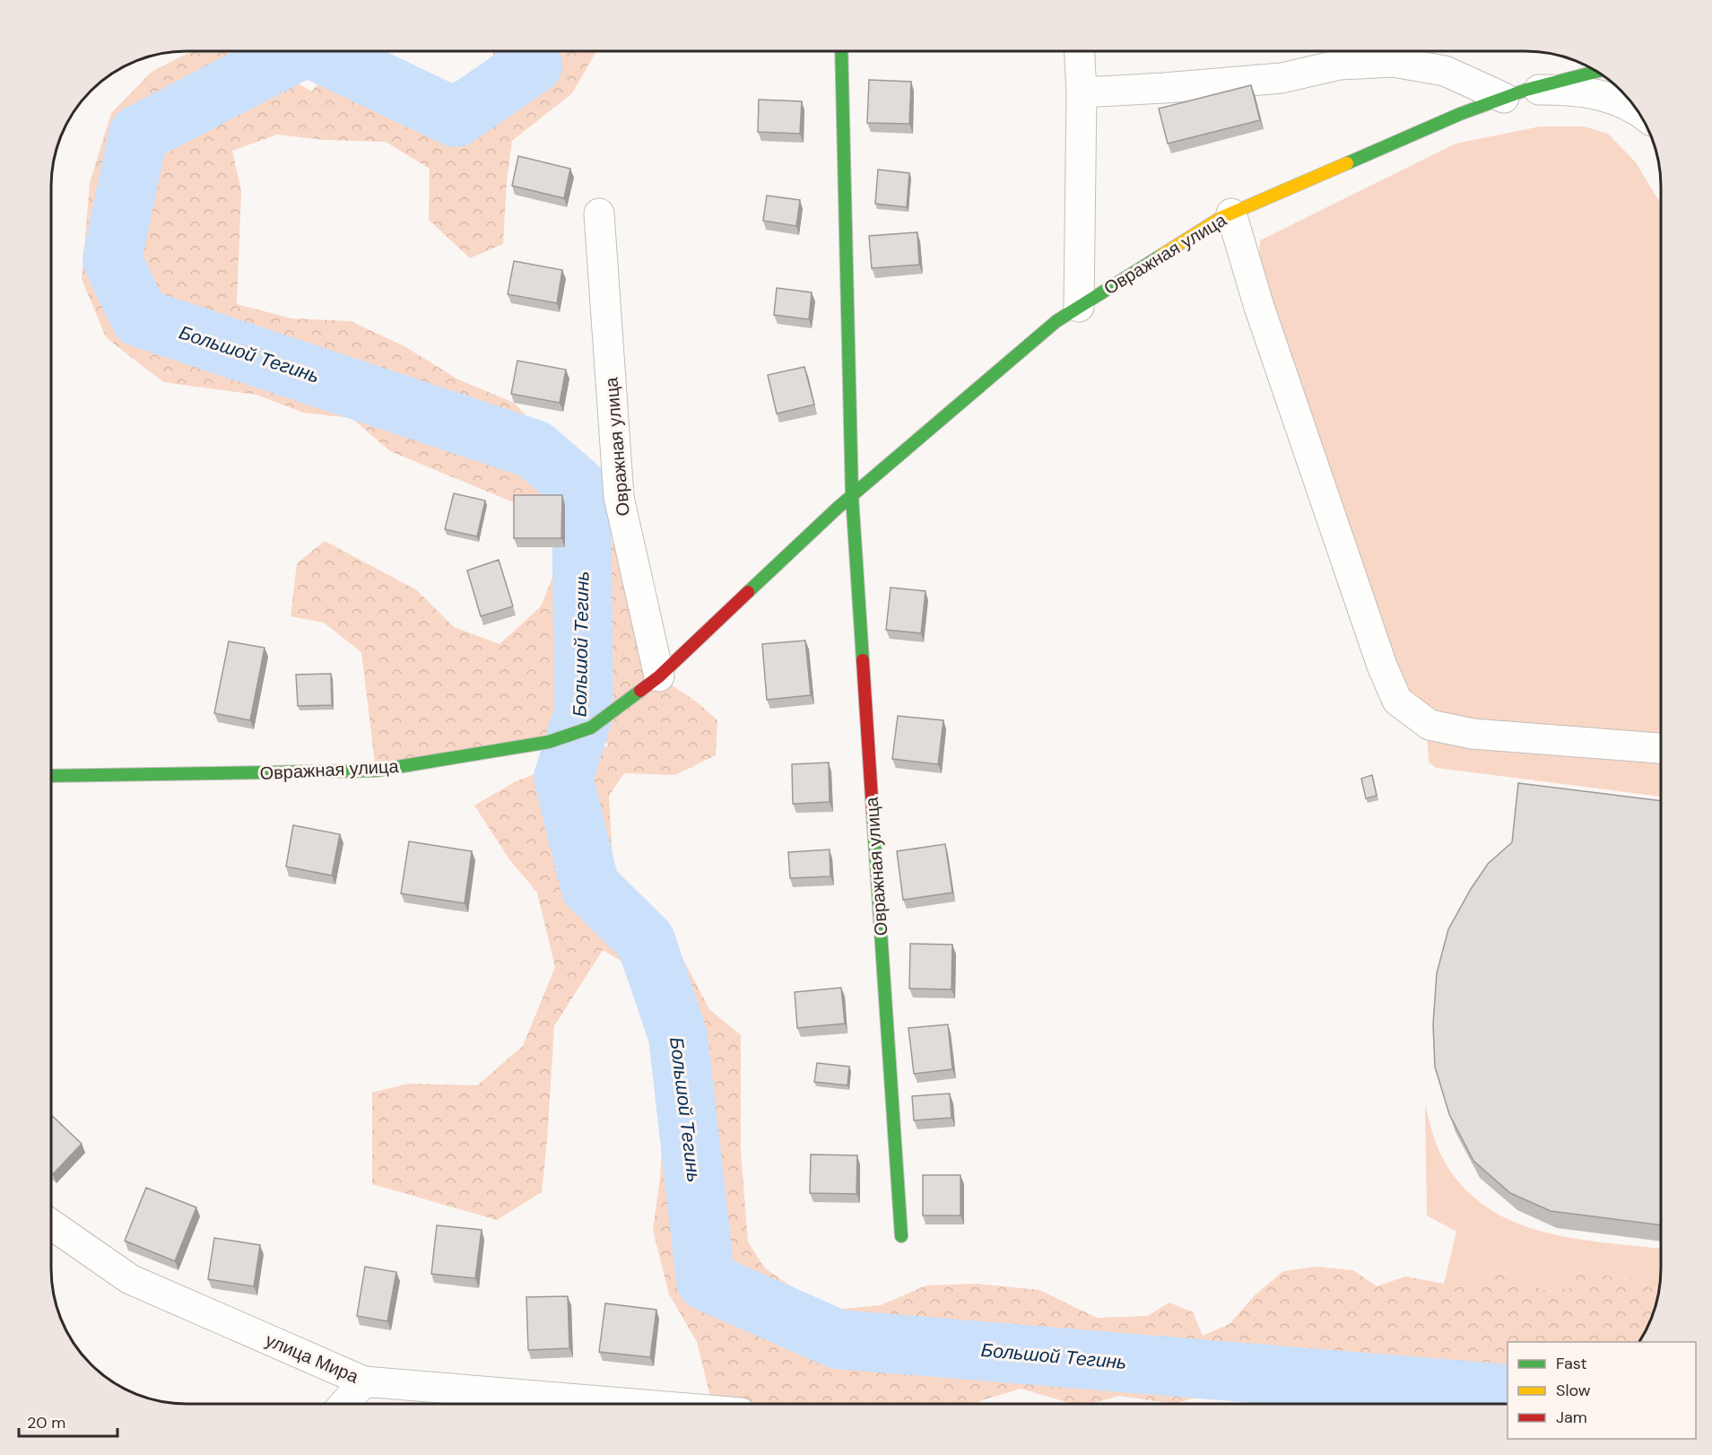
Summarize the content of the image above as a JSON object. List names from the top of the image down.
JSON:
{
  "streets": {
    "street": ["Овражная улица", "улица Мира"]
  },
  "water": ["Большой Тегинь"],
  "legend": ["Fast", "Slow", "Jam"],
  "scale_bar": "20 m"
}
